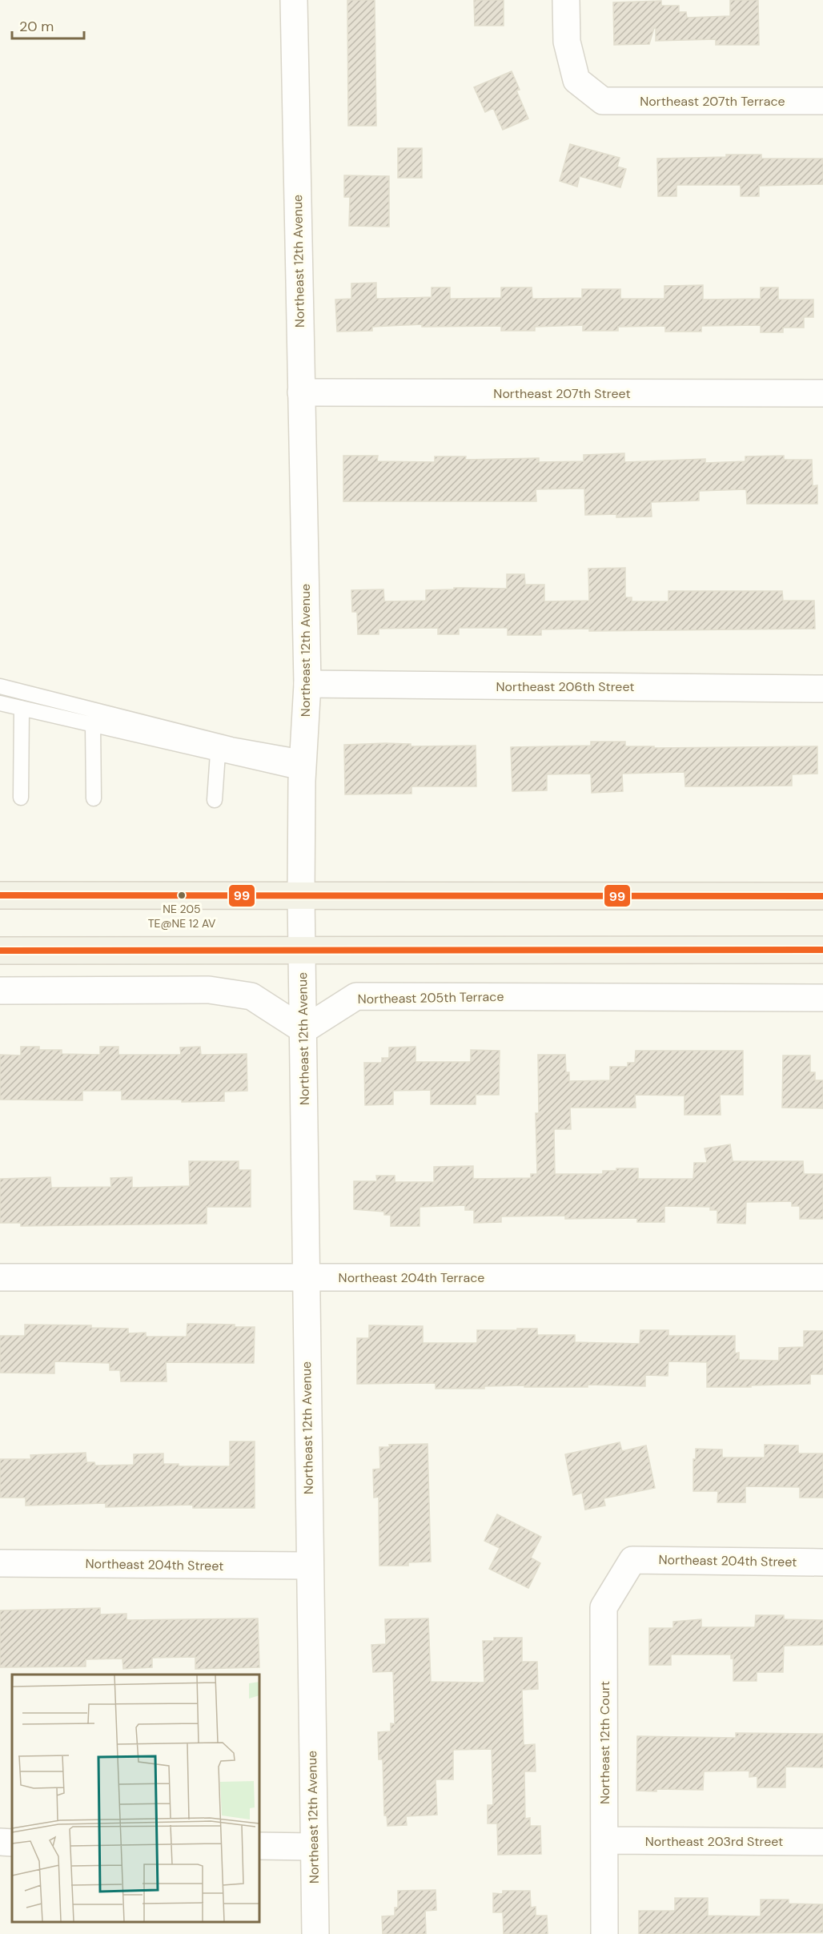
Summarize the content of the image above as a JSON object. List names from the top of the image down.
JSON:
{
  "streets": {
    "street": [
      "Northeast 207th Terrace",
      "Northeast 12th Avenue",
      "Northeast 207th Street",
      "Northeast 206th Street",
      "Northeast 205th Terrace",
      "Northeast 204th Terrace",
      "Northeast 204th Street",
      "Northeast 12th Court",
      "Northeast 203rd Street"
    ]
  },
  "crossings": [
    ["Northeast 12th Avenue", "Northeast 207th Street"],
    ["Northeast 12th Avenue", "Northeast 206th Street"],
    ["Northeast 12th Avenue", "Northeast 205th Terrace"],
    ["Northeast 12th Avenue", "Northeast 204th Terrace"],
    ["Northeast 12th Avenue", "Northeast 204th Street"],
    ["Northeast 204th Street", "Northeast 12th Court"],
    ["Northeast 12th Court", "Northeast 203rd Street"]
  ],
  "places": ["NE 205 TE@NE 12 AV"],
  "lines": ["transit line 99"],
  "scale_bar": "20 m"
}
